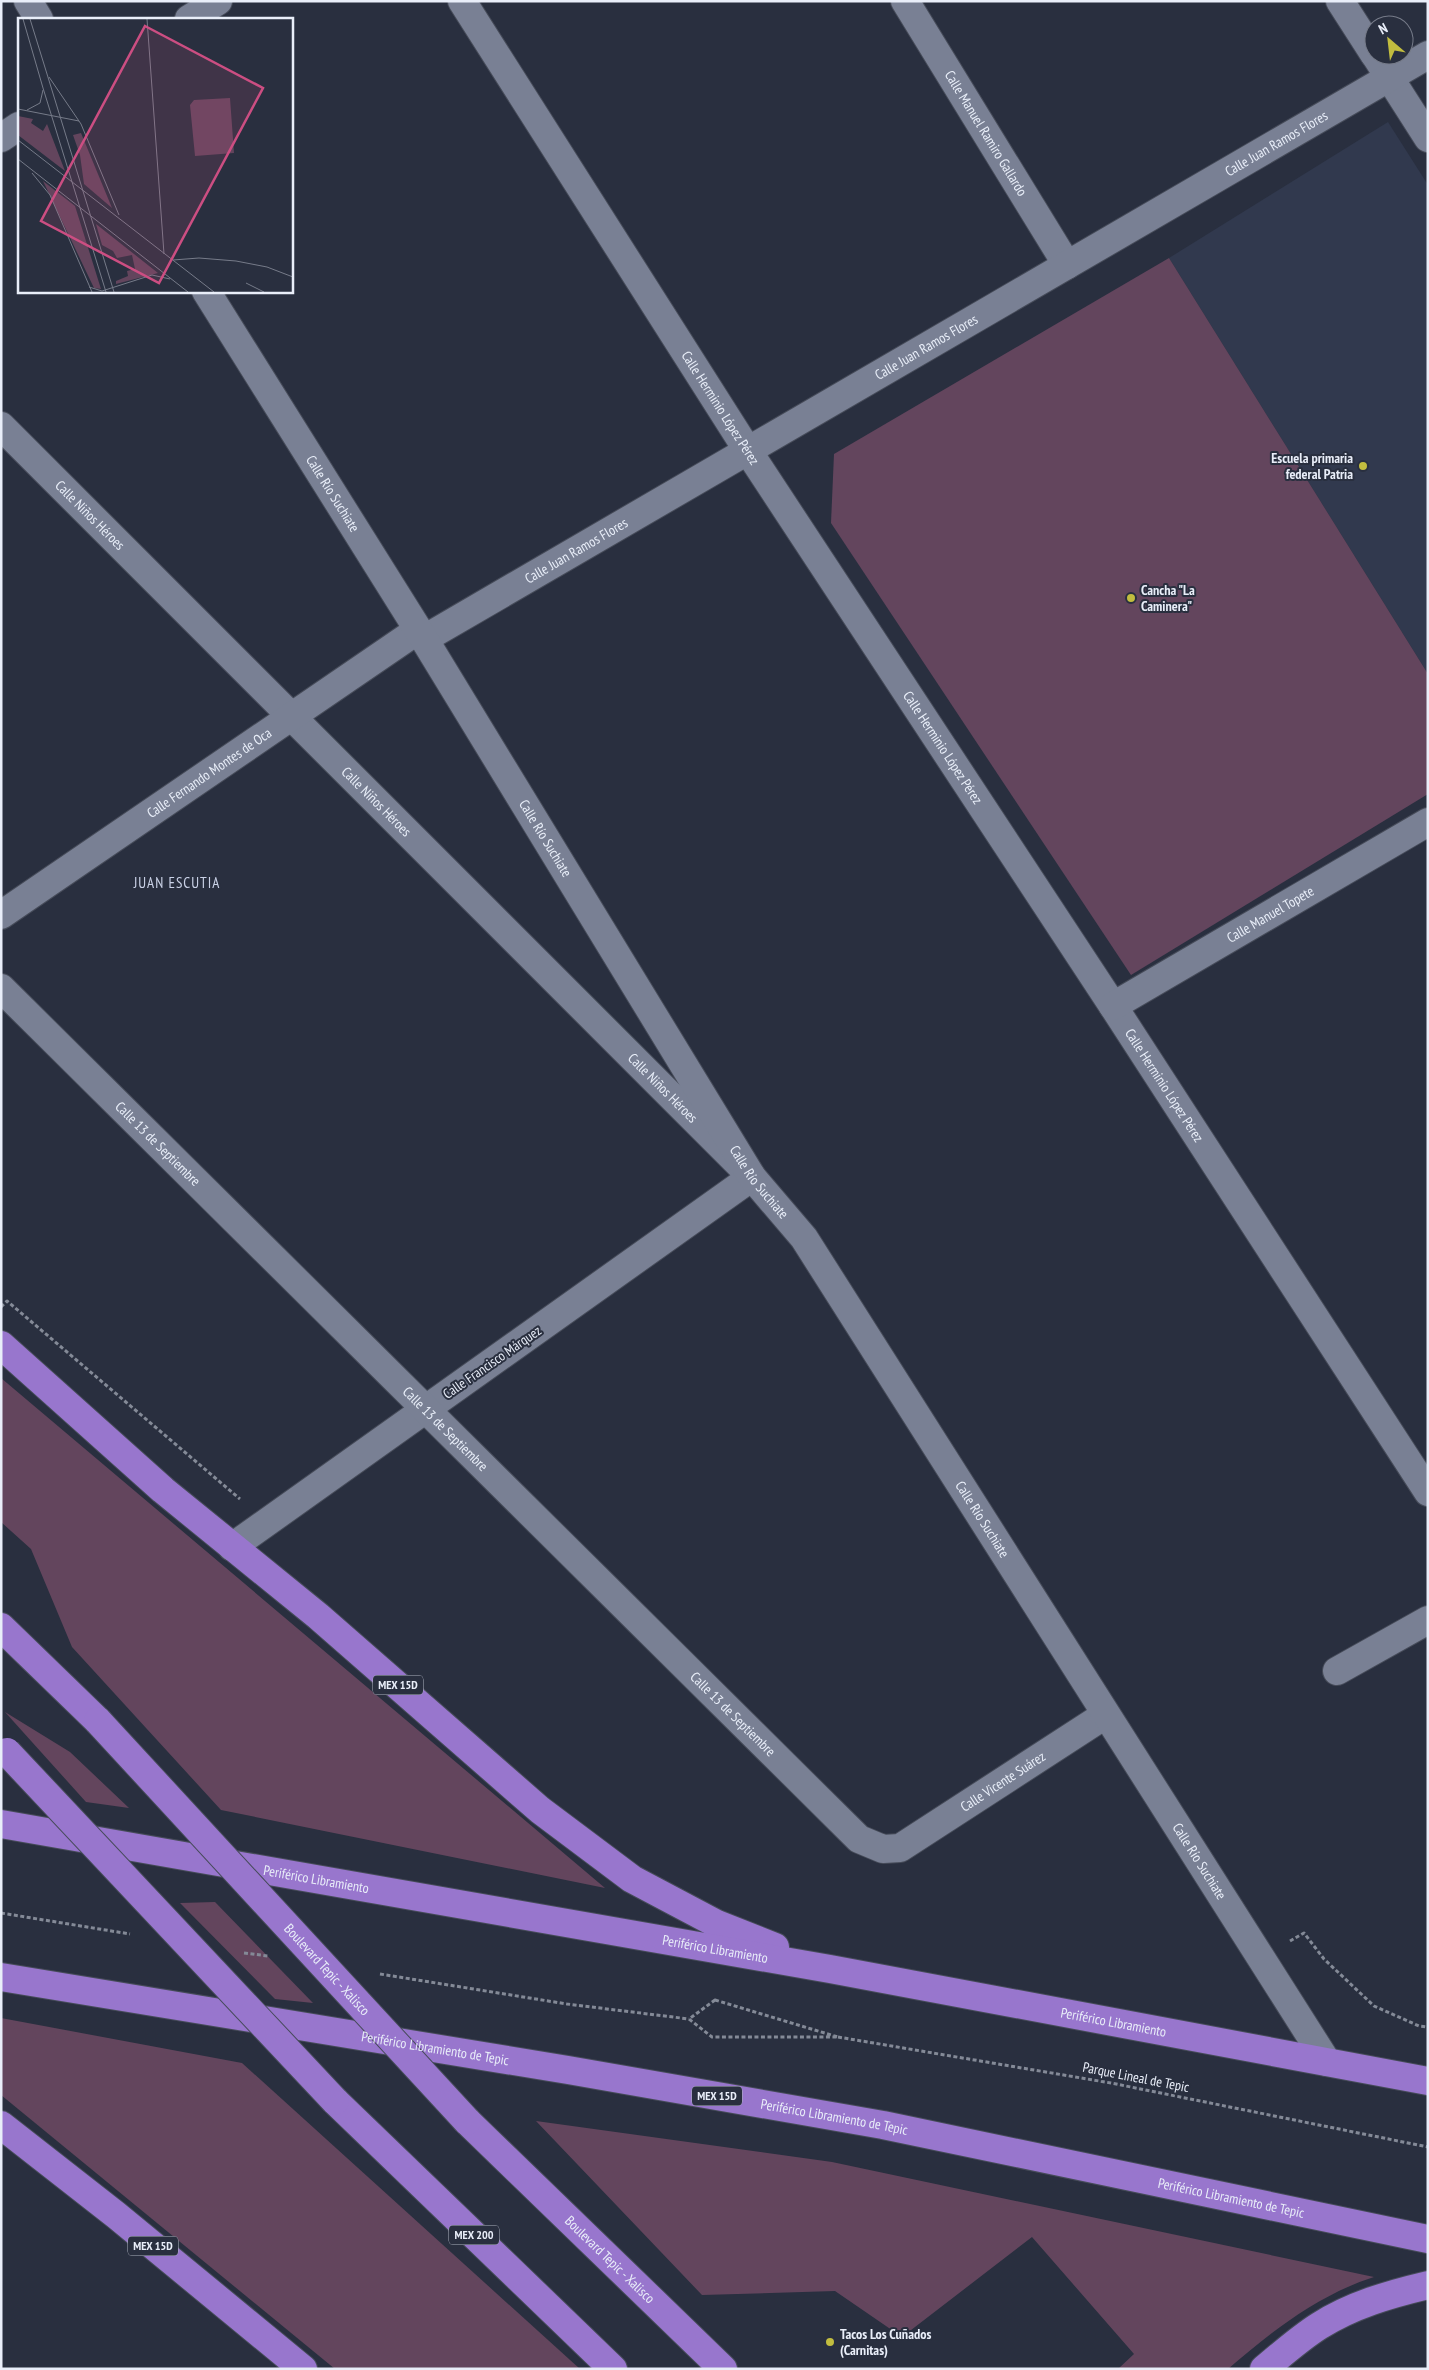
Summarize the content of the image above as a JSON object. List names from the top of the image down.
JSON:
{
  "streets": {
    "highway": [
      "MEX 15D",
      "Periférico Libramiento",
      "Boulevard Tepic - Xalisco",
      "Periférico Libramiento de Tepic",
      "MEX 200"
    ],
    "street": [
      "Calle Manuel Ramiro Gallardo",
      "Calle Juan Ramos Flores",
      "Calle Herminio López Pérez",
      "Calle Río Suchiate",
      "Calle Niños Héroes",
      "Calle Fernando Montes de Oca",
      "Calle Manuel Topete",
      "Calle 13 de Septiembre",
      "Calle Francisco Márquez",
      "Calle Vicente Suárez"
    ],
    "path": ["Parque Lineal de Tepic"]
  },
  "crossings": [
    ["Calle Manuel Ramiro Gallardo", "Calle Juan Ramos Flores"],
    ["Calle Juan Ramos Flores", "Calle Herminio López Pérez"],
    ["Calle Juan Ramos Flores", "Calle Río Suchiate"],
    ["Calle Juan Ramos Flores", "Calle Fernando Montes de Oca"],
    ["Calle Herminio López Pérez", "Calle Manuel Topete"],
    ["Calle Río Suchiate", "Calle Niños Héroes"],
    ["Calle Río Suchiate", "Calle Fernando Montes de Oca"],
    ["Calle Río Suchiate", "Calle Francisco Márquez"],
    ["Calle Río Suchiate", "Calle Vicente Suárez"],
    ["Calle Río Suchiate", "Periférico Libramiento"],
    ["Calle Niños Héroes", "Calle Fernando Montes de Oca"],
    ["Calle Niños Héroes", "Calle Francisco Márquez"],
    ["Calle 13 de Septiembre", "Calle Francisco Márquez"],
    ["Calle 13 de Septiembre", "Calle Vicente Suárez"],
    ["Calle Francisco Márquez", "MEX 15D"],
    ["MEX 15D", "Periférico Libramiento"]
  ],
  "districts": ["JUAN ESCUTIA"],
  "places": ["Escuela primaria federal Patria", "Cancha \"La Caminera\"", "Tacos Los Cuñados (Carnitas)"],
  "north": "top left"
}
